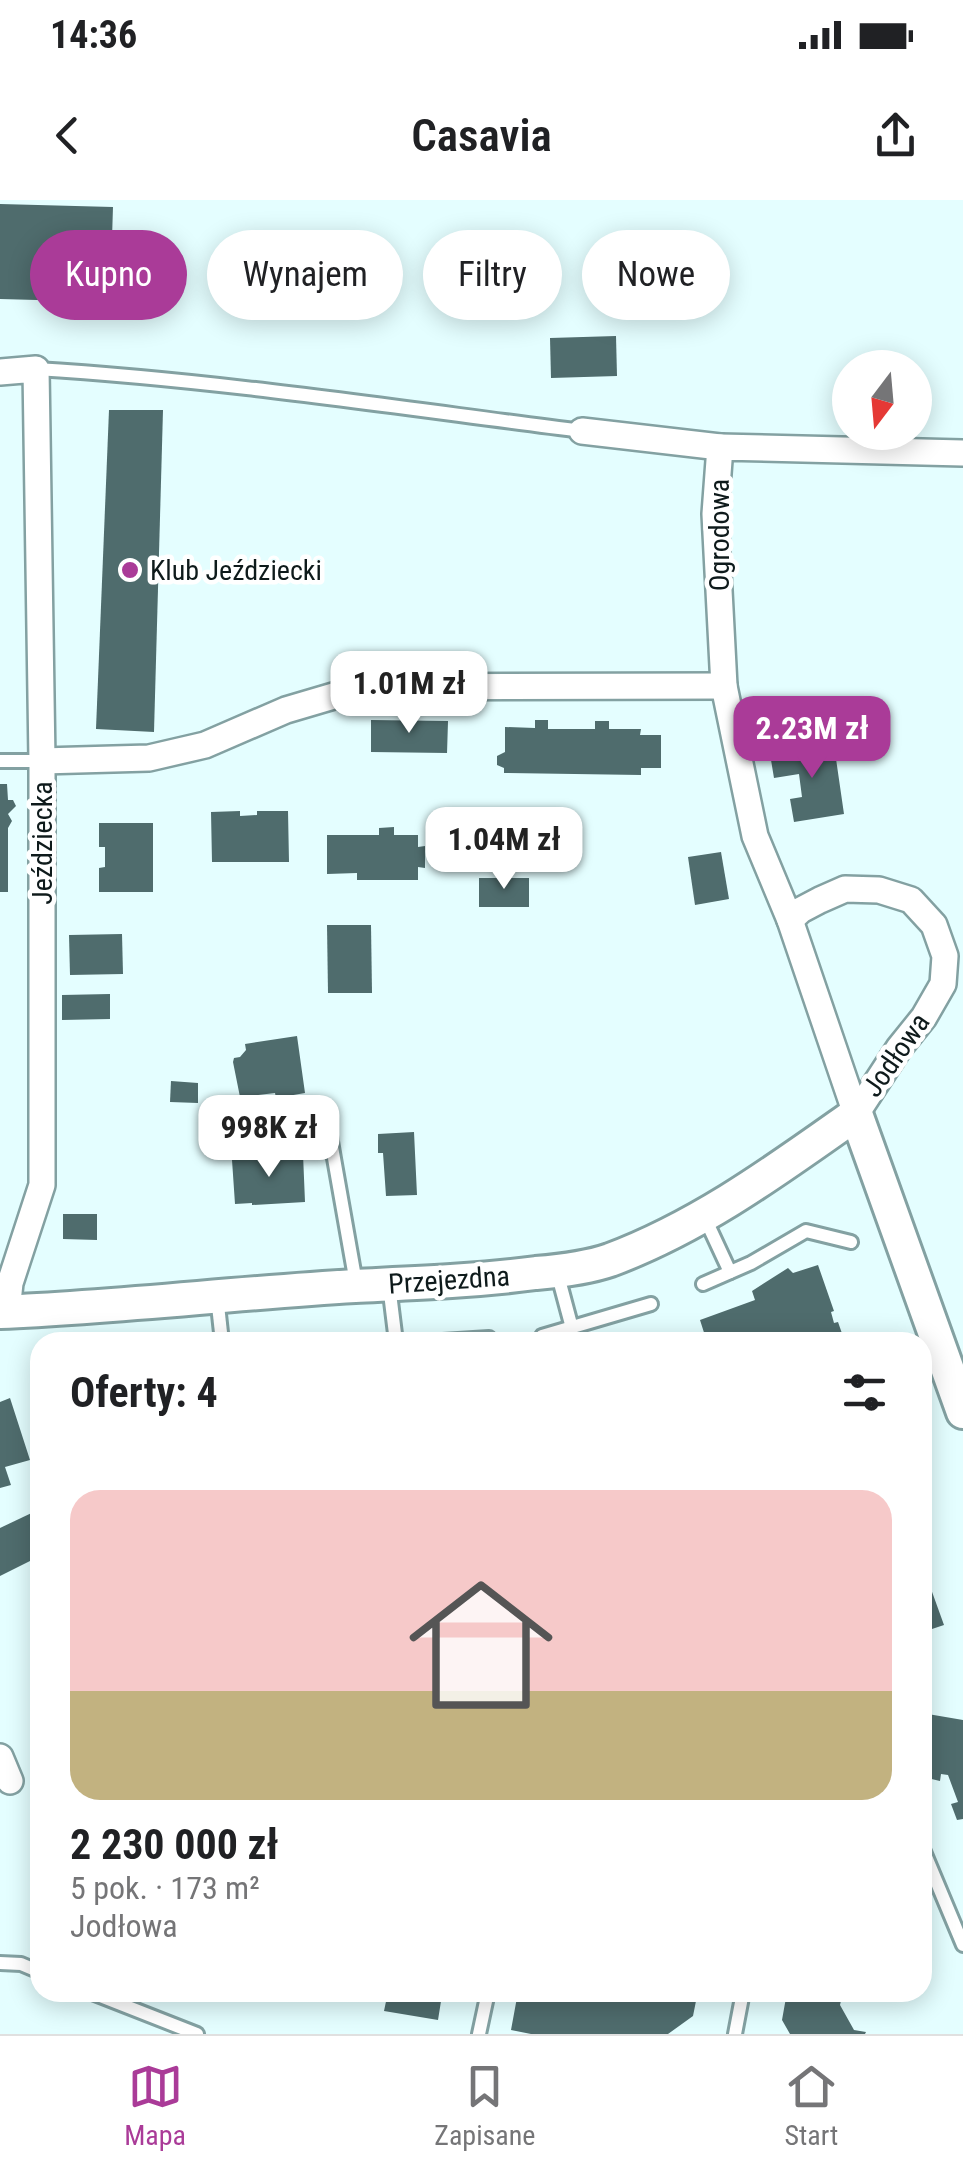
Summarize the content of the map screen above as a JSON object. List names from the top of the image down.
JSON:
{
  "streets": {
    "street": [
      "Ogrodowa",
      "Jeździecka",
      "Jodłowa",
      "Przejezdna"
    ]
  },
  "crossings": [
    ["Ogrodowa", "Jodłowa"],
    ["Jeździecka", "Przejezdna"],
    ["Jodłowa", "Przejezdna"]
  ],
  "places": ["Klub Jeździecki"],
  "north": "bottom",
  "page": {
    "status": "14:36",
    "header": "Casavia",
    "chip": [
      "Kupno",
      "Wynajem",
      "Filtry",
      "Nowe"
    ],
    "price": [
      "1.01M zł",
      "2.23M zł",
      "1.04M zł",
      "998K zł"
    ],
    "heading": "Oferty: 4",
    "list": [
      {
        "name": "2 230 000 zł",
        "note": "5 pok. · 173 m² · Jodłowa"
      }
    ],
    "tabs": ["Mapa", "Zapisane", "Start"]
  }
}
